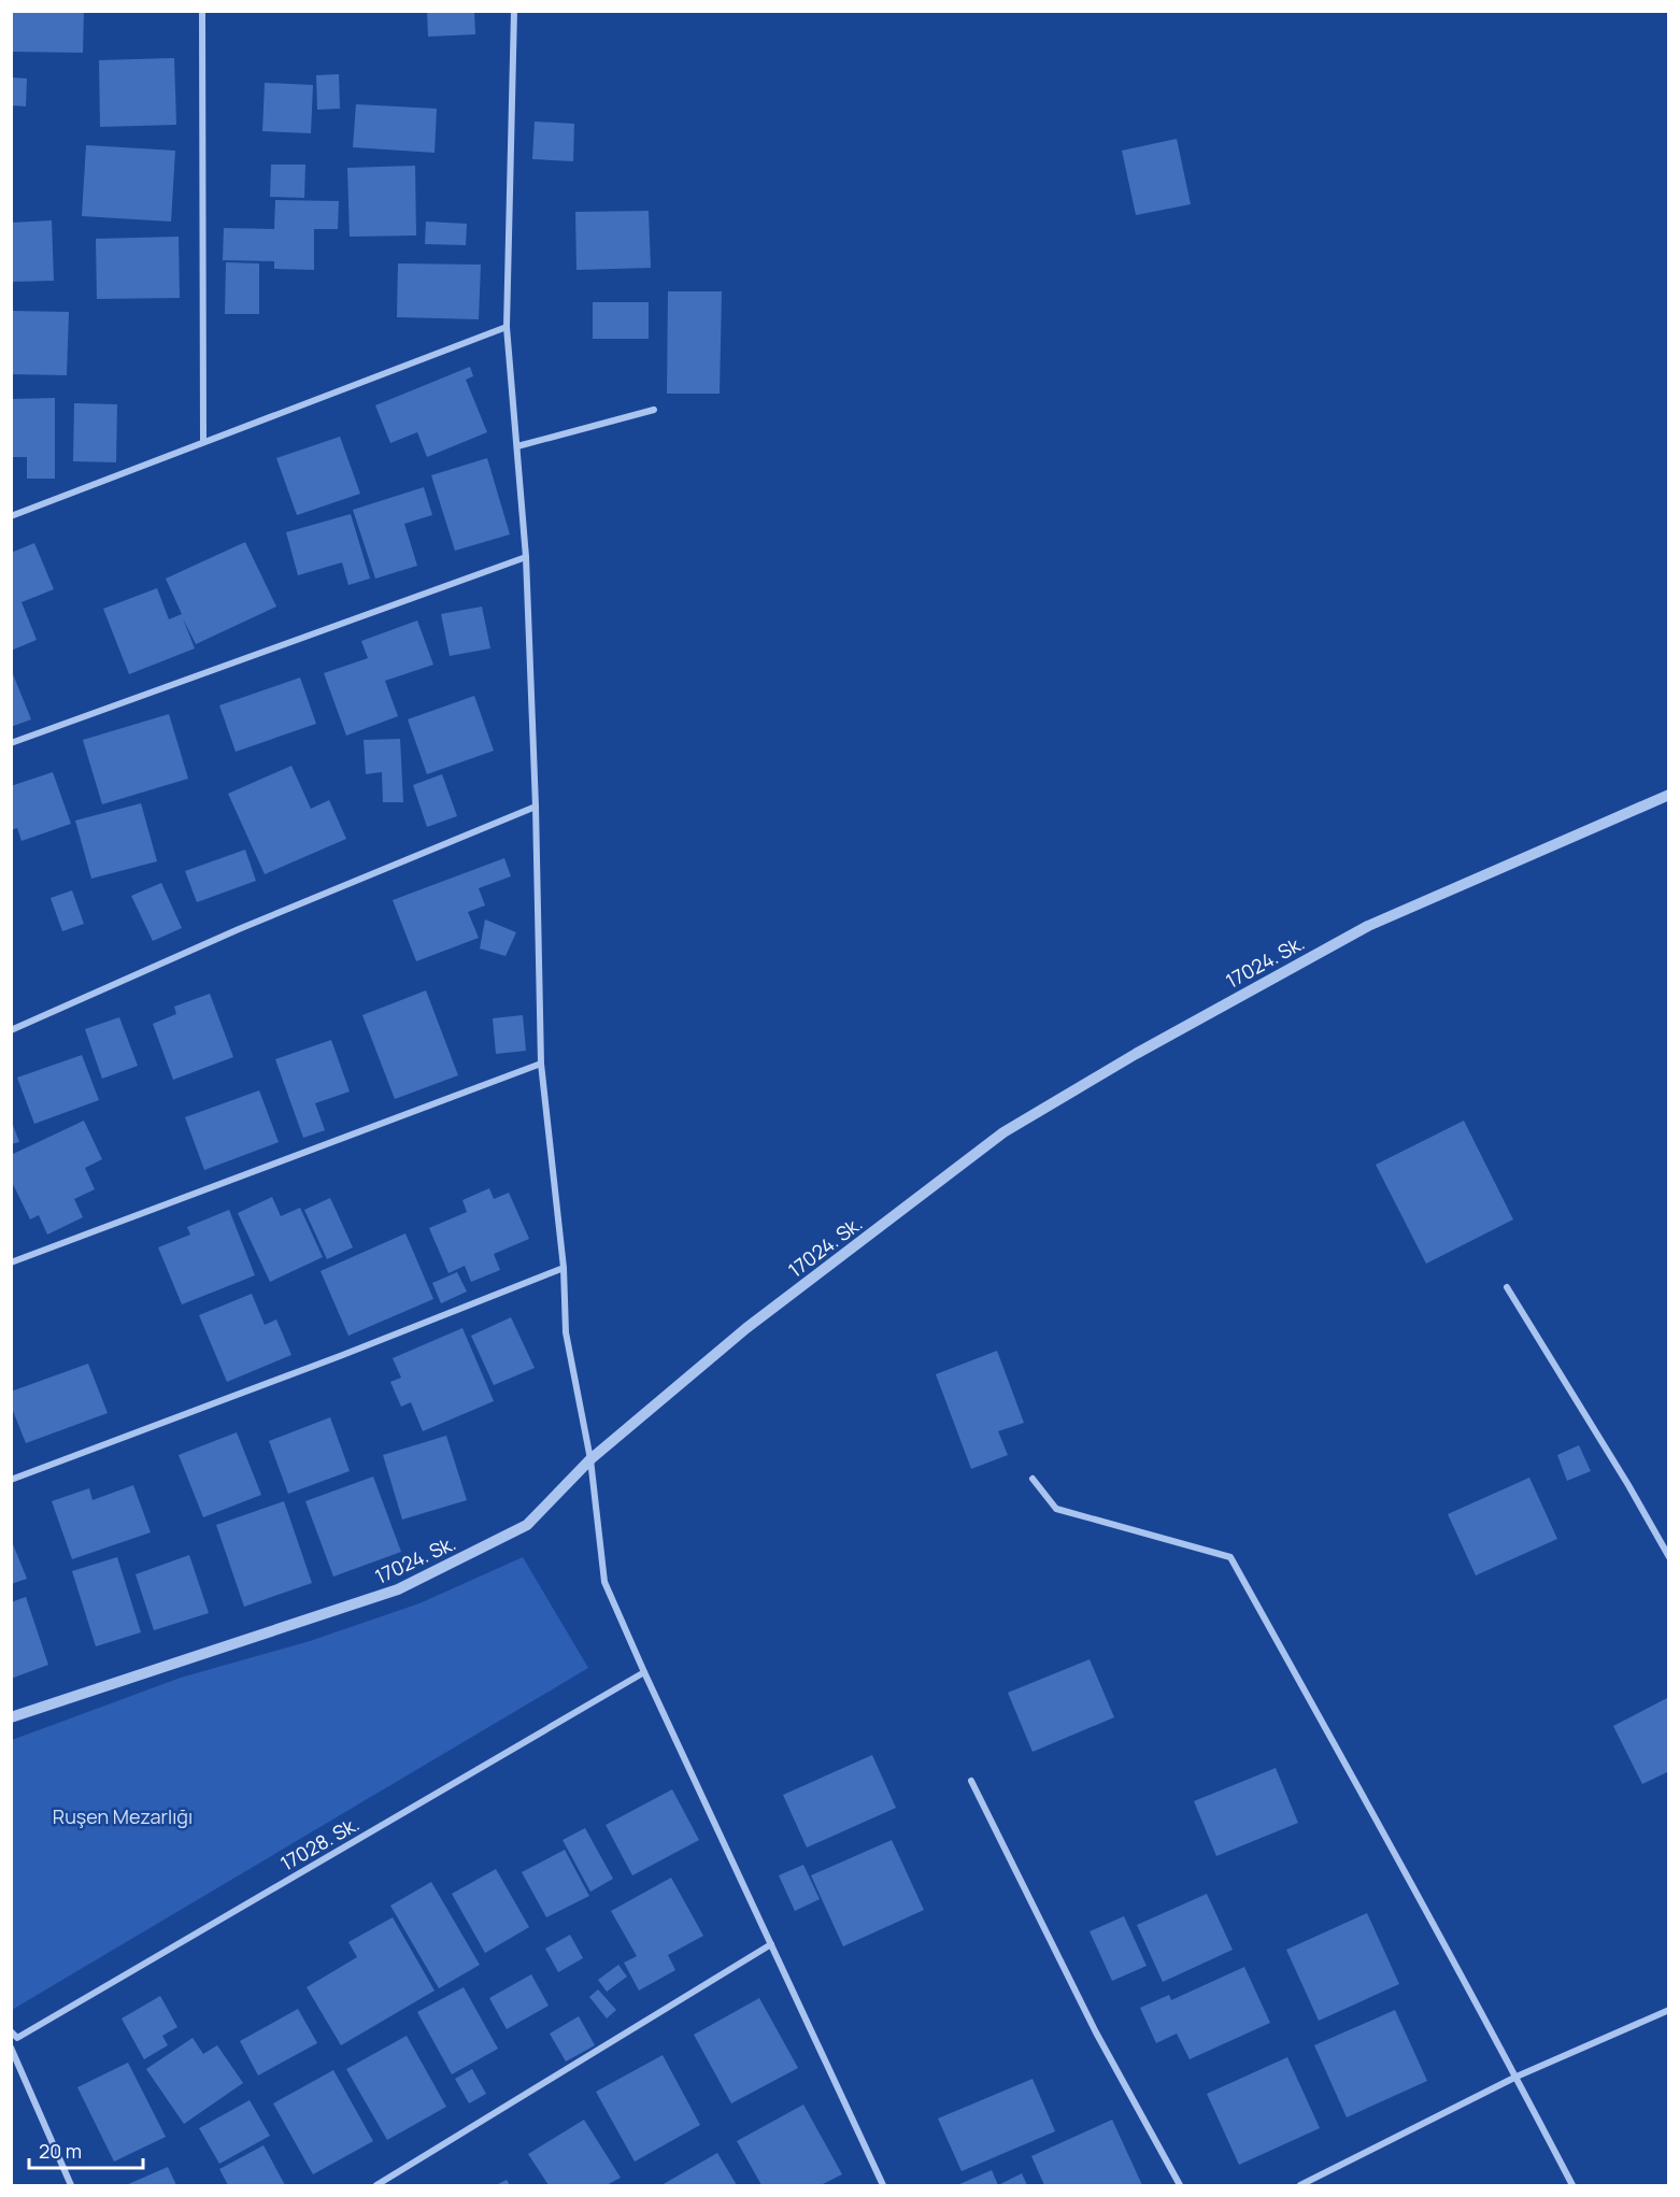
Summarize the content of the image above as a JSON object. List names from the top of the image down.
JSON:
{
  "streets": {
    "street": ["17024. Sk.", "17028. Sk."]
  },
  "parks": ["Ruşen Mezarlığı"],
  "scale_bar": "20 m"
}
